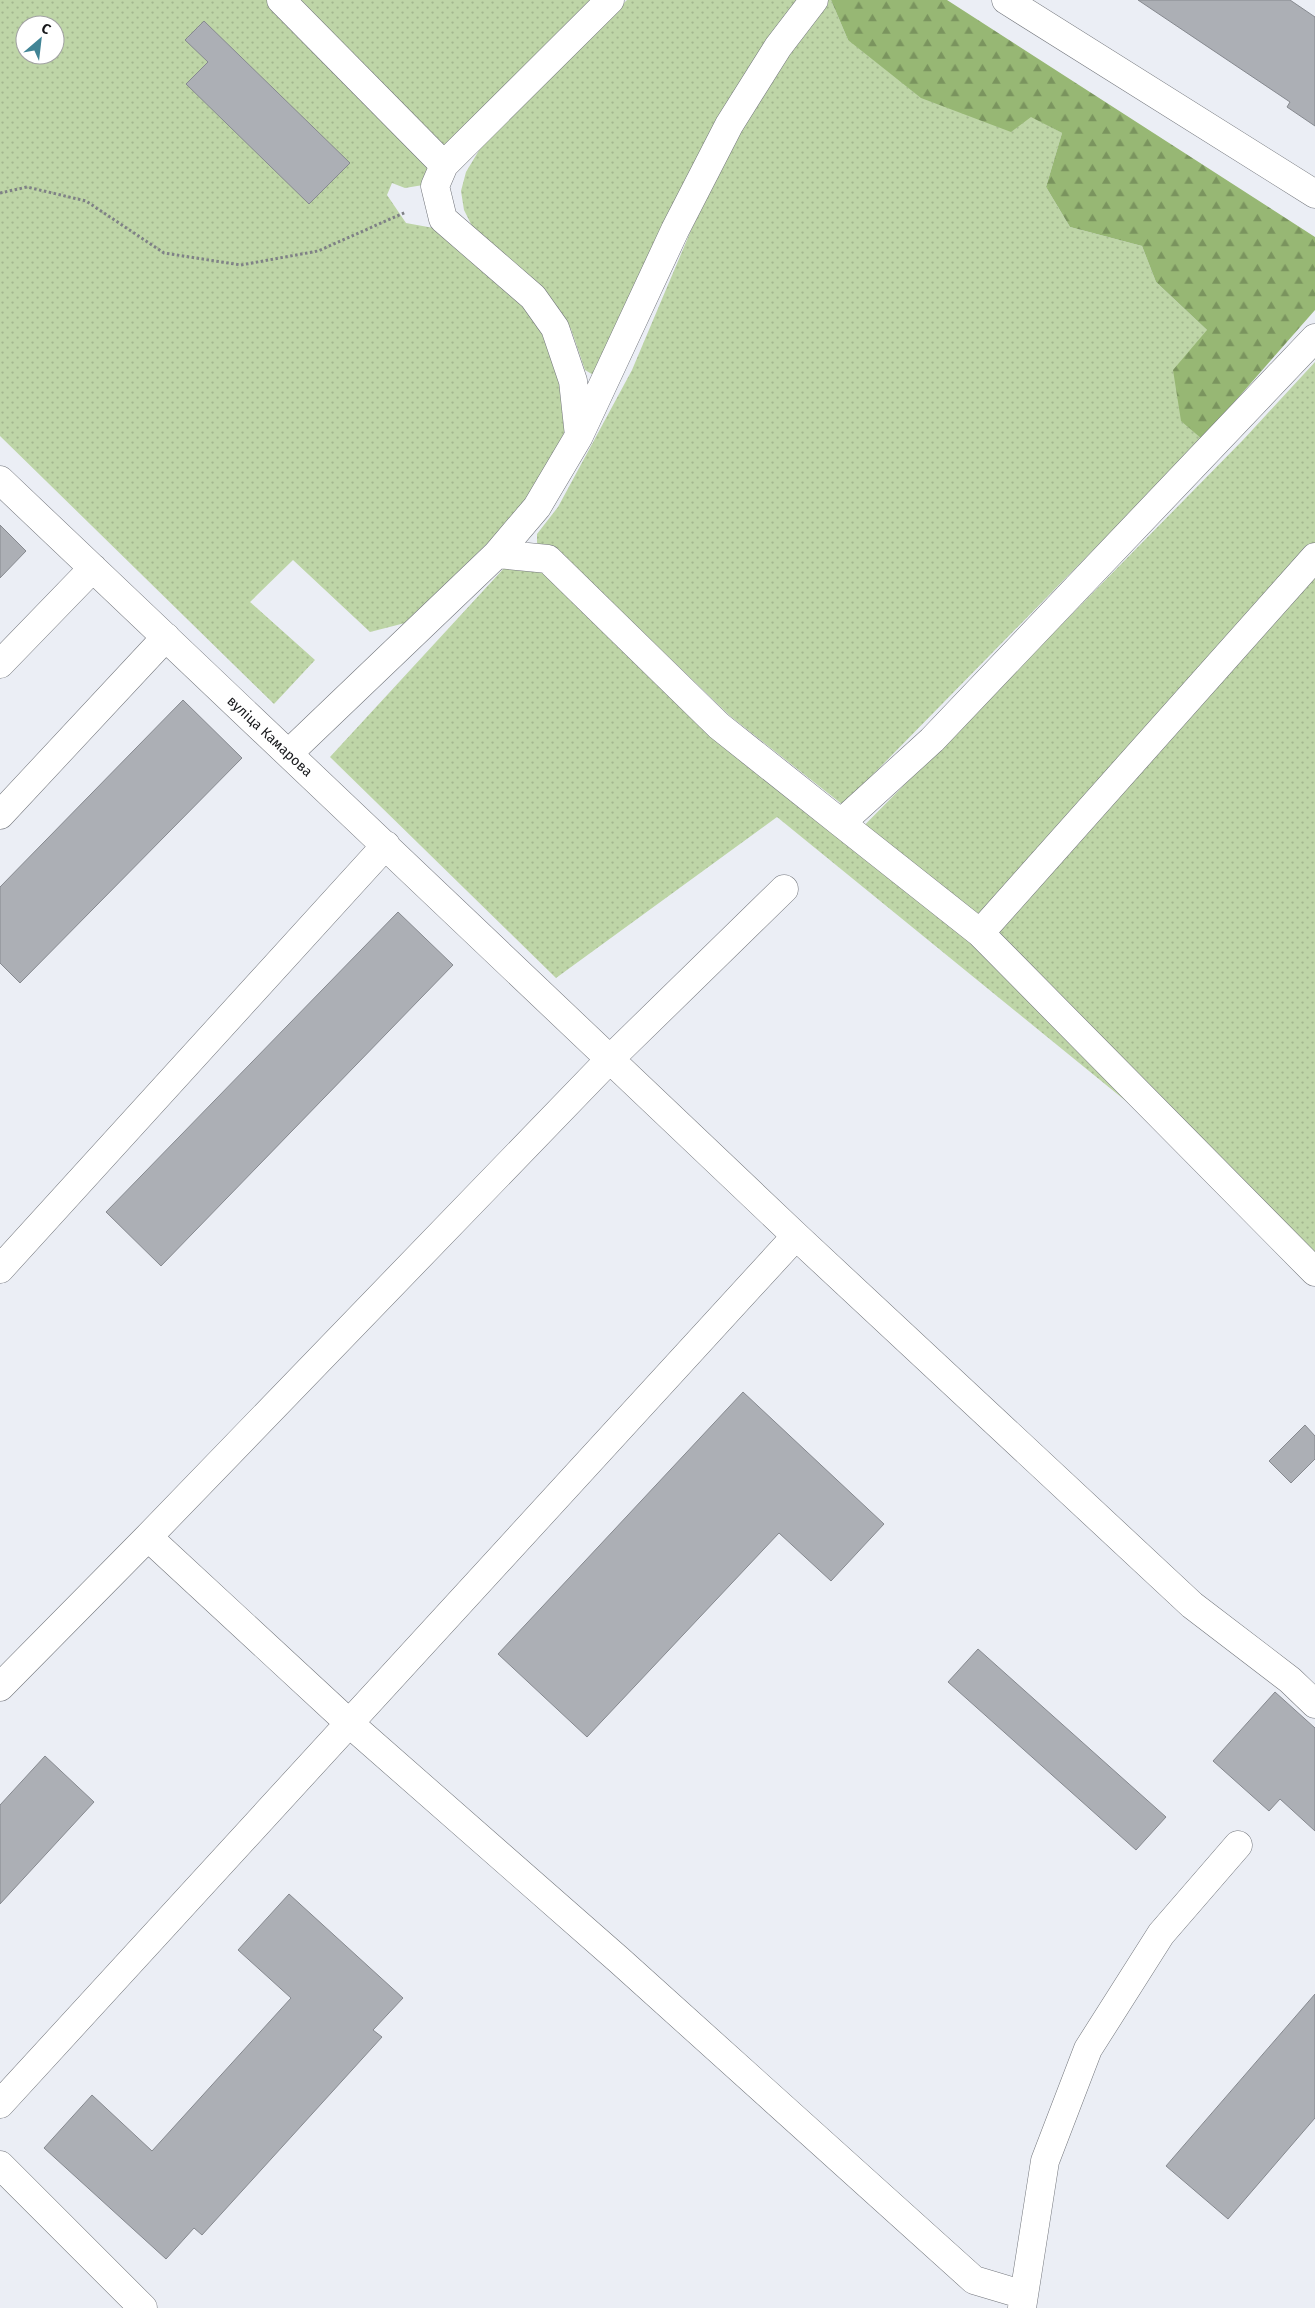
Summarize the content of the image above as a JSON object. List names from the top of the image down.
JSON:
{
  "streets": {
    "street": ["вуліца Камарова"]
  },
  "north": "top right"
}
